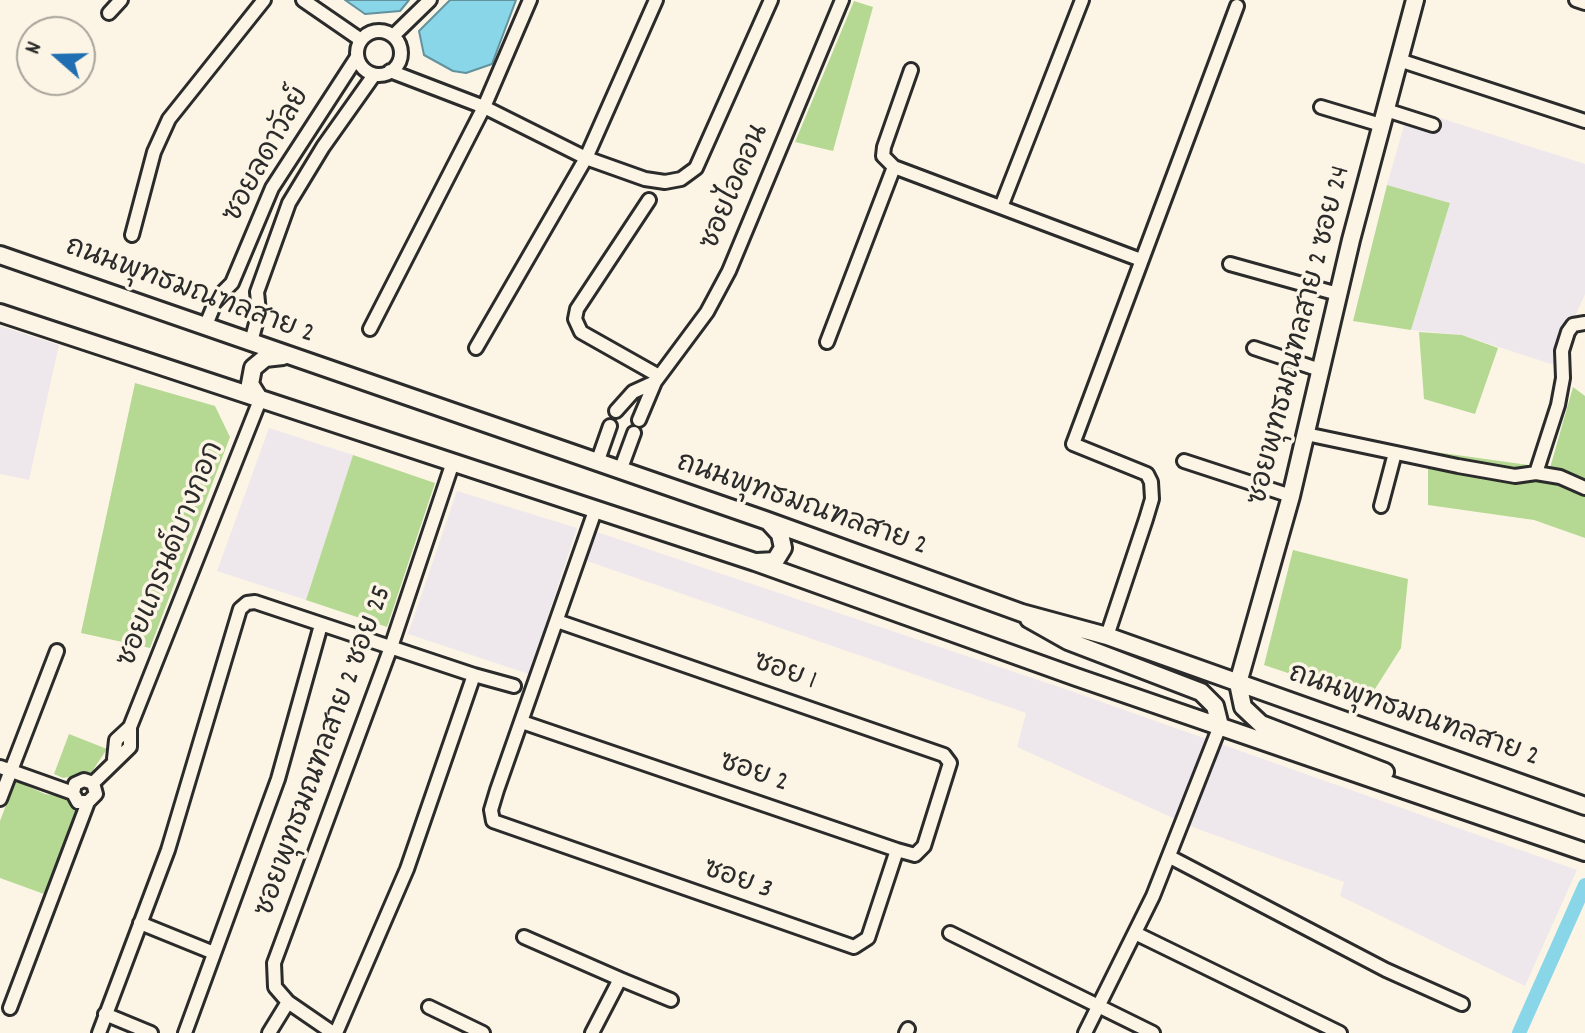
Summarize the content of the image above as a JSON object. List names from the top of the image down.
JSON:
{
  "streets": {
    "main road": ["ถนนพุทธมณฑลสาย 2", "ซอยพุทธมณฑลสาย 2 ซอย 24"],
    "street": [
      "ซอยลดาวัลย์",
      "ซอยไอคอน",
      "ซอยแกรนด์บางกอก",
      "ซอย 1",
      "ซอยพุทธมณฑลสาย 2 ซอย 25",
      "ซอย 2",
      "ซอย 3"
    ]
  },
  "crossings": [
    ["ซอยลดาวัลย์", "ถนนพุทธมณฑลสาย 2"],
    ["ถนนพุทธมณฑลสาย 2", "ซอยพุทธมณฑลสาย 2 ซอย 24"],
    ["ซอย 1", "ซอย 2"],
    ["ซอย 1", "ซอย 3"],
    ["ซอย 2", "ซอย 3"]
  ],
  "north": "left"
}
